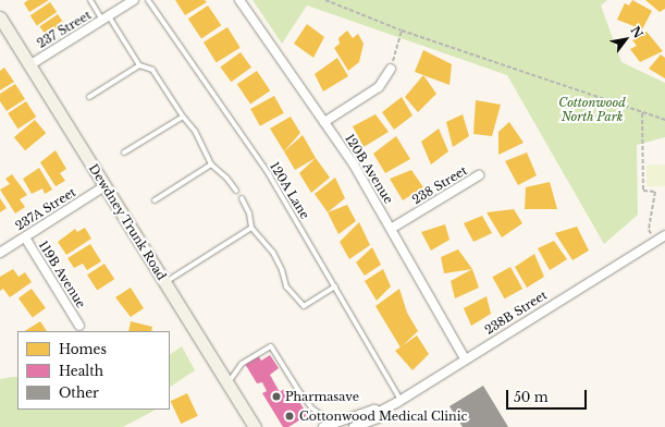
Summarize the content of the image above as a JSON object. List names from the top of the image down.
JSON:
{
  "streets": {
    "main road": ["Dewdney Trunk Road"],
    "street": [
      "237 Street",
      "120B Avenue",
      "238 Street",
      "237A Street",
      "119B Avenue",
      "238B Street"
    ],
    "lane": ["120A Lane"]
  },
  "crossings": [
    ["237 Street", "Dewdney Trunk Road"],
    ["120B Avenue", "238 Street"],
    ["120B Avenue", "238B Street"],
    ["120A Lane", "238B Street"],
    ["237A Street", "Dewdney Trunk Road"],
    ["237A Street", "119B Avenue"]
  ],
  "parks": ["Cottonwood North Park"],
  "places": ["Pharmasave", "Cottonwood Medical Clinic"],
  "legend": ["Homes", "Health", "Other"],
  "scale_bar": "50 m",
  "north": "top right"
}
